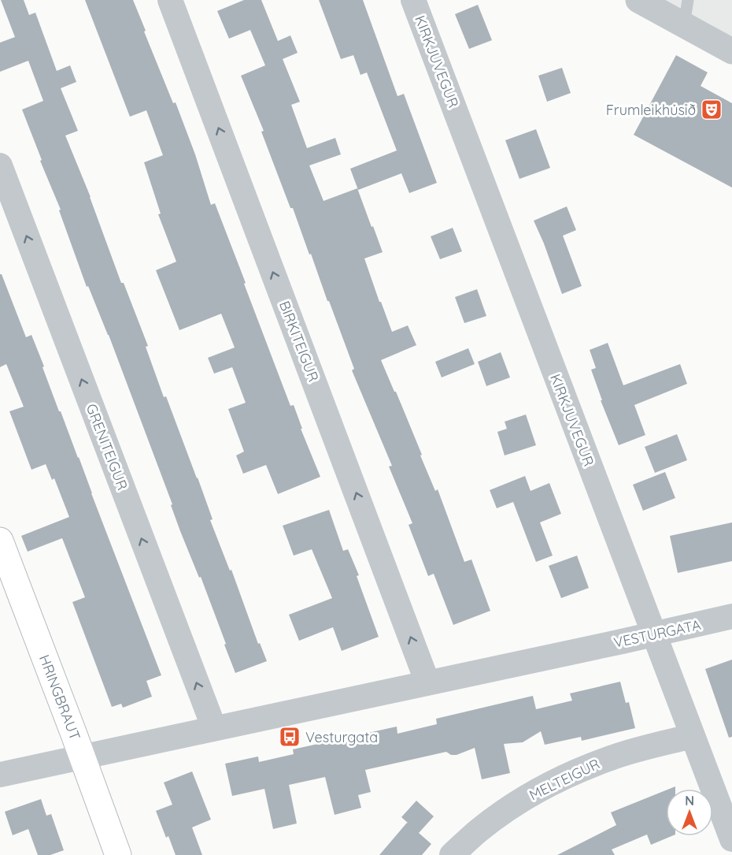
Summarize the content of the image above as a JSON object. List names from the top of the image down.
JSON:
{
  "streets": {
    "main road": ["HRINGBRAUT"],
    "street": [
      "KIRKJUVEGUR",
      "BIRKITEIGUR",
      "GRENITEIGUR",
      "VESTURGATA",
      "MELTEIGUR"
    ]
  },
  "crossings": [
    ["KIRKJUVEGUR", "VESTURGATA"],
    ["KIRKJUVEGUR", "MELTEIGUR"],
    ["BIRKITEIGUR", "VESTURGATA"],
    ["GRENITEIGUR", "VESTURGATA"],
    ["VESTURGATA", "HRINGBRAUT"]
  ],
  "one_way": ["BIRKITEIGUR", "GRENITEIGUR"],
  "places": {
    "theatre": ["Frumleikhúsið"],
    "bus stop": ["Vesturgata"]
  },
  "north": "top"
}
